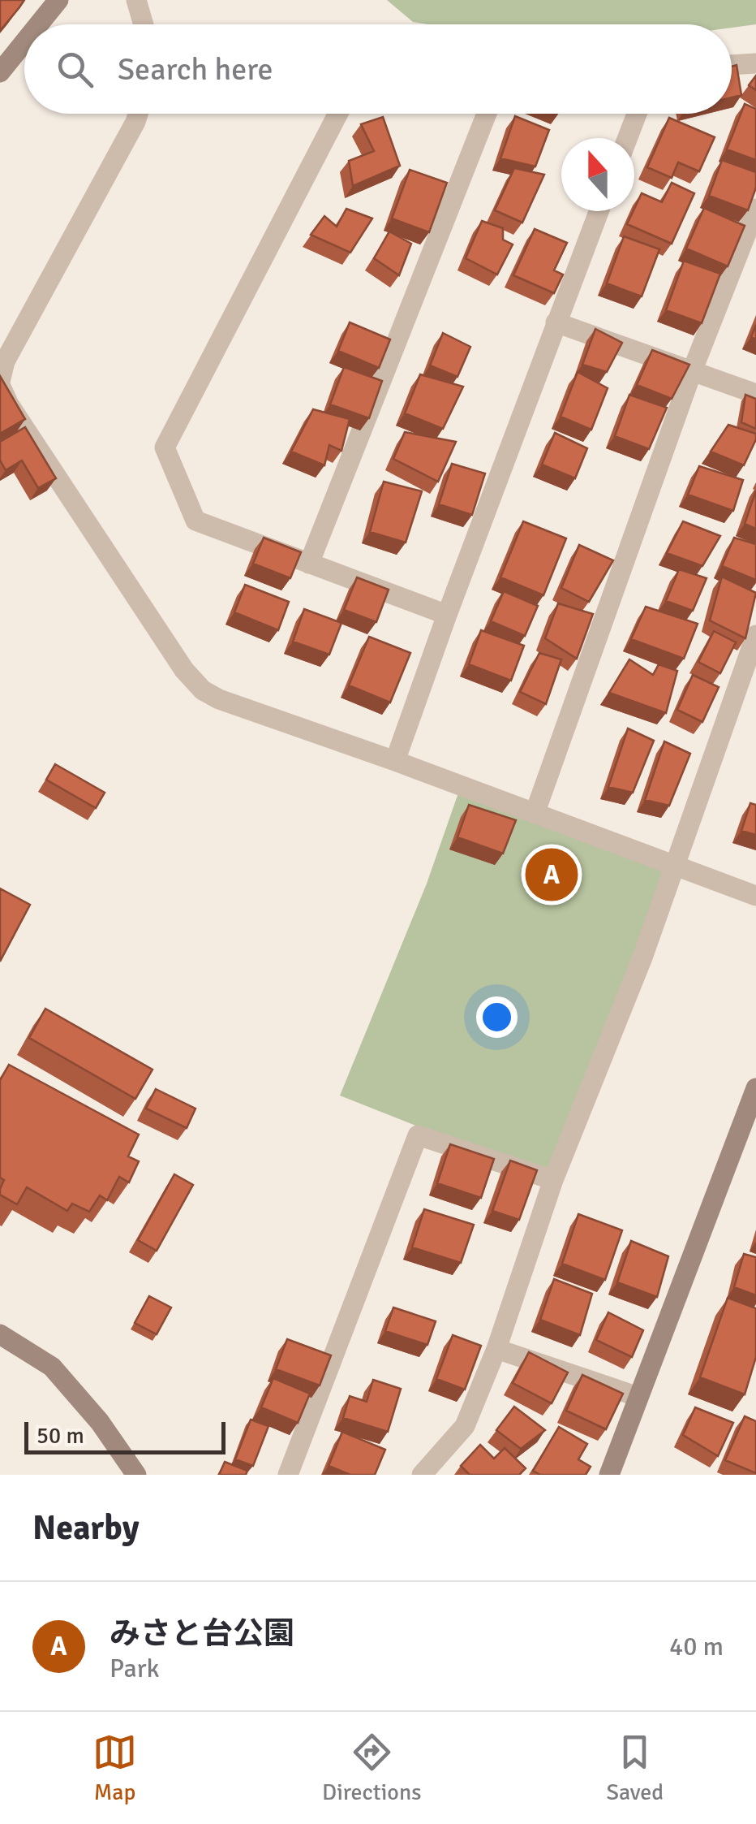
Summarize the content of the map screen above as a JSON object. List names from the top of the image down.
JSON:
{
  "scale_bar": "50 m",
  "north": "top",
  "page": {
    "search": "Search here",
    "pins": "A",
    "scale": "50 m",
    "heading": "Nearby",
    "list": [
      {
        "mark": "A",
        "name": "みさと台公園",
        "note": "Park",
        "value": "40 m"
      }
    ],
    "nav": ["Map", "Directions", "Saved"]
  }
}
